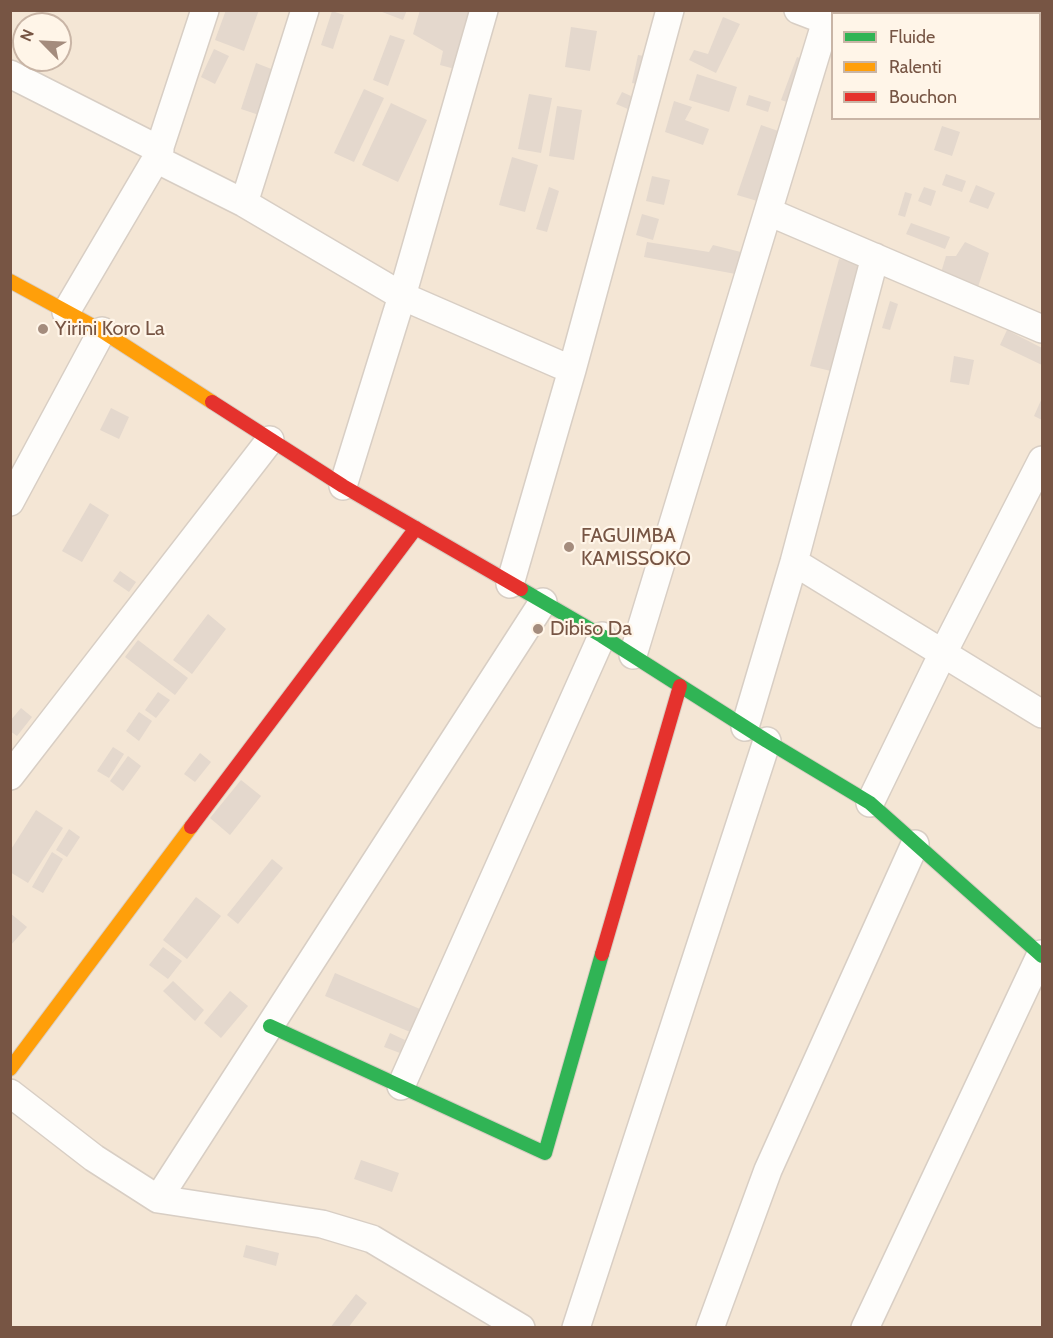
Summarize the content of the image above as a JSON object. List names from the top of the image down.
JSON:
{
  "places": ["Yirini Koro La", "FAGUIMBA KAMISSOKO", "Dibiso Da"],
  "legend": ["Fluide", "Ralenti", "Bouchon"],
  "north": "top left"
}
